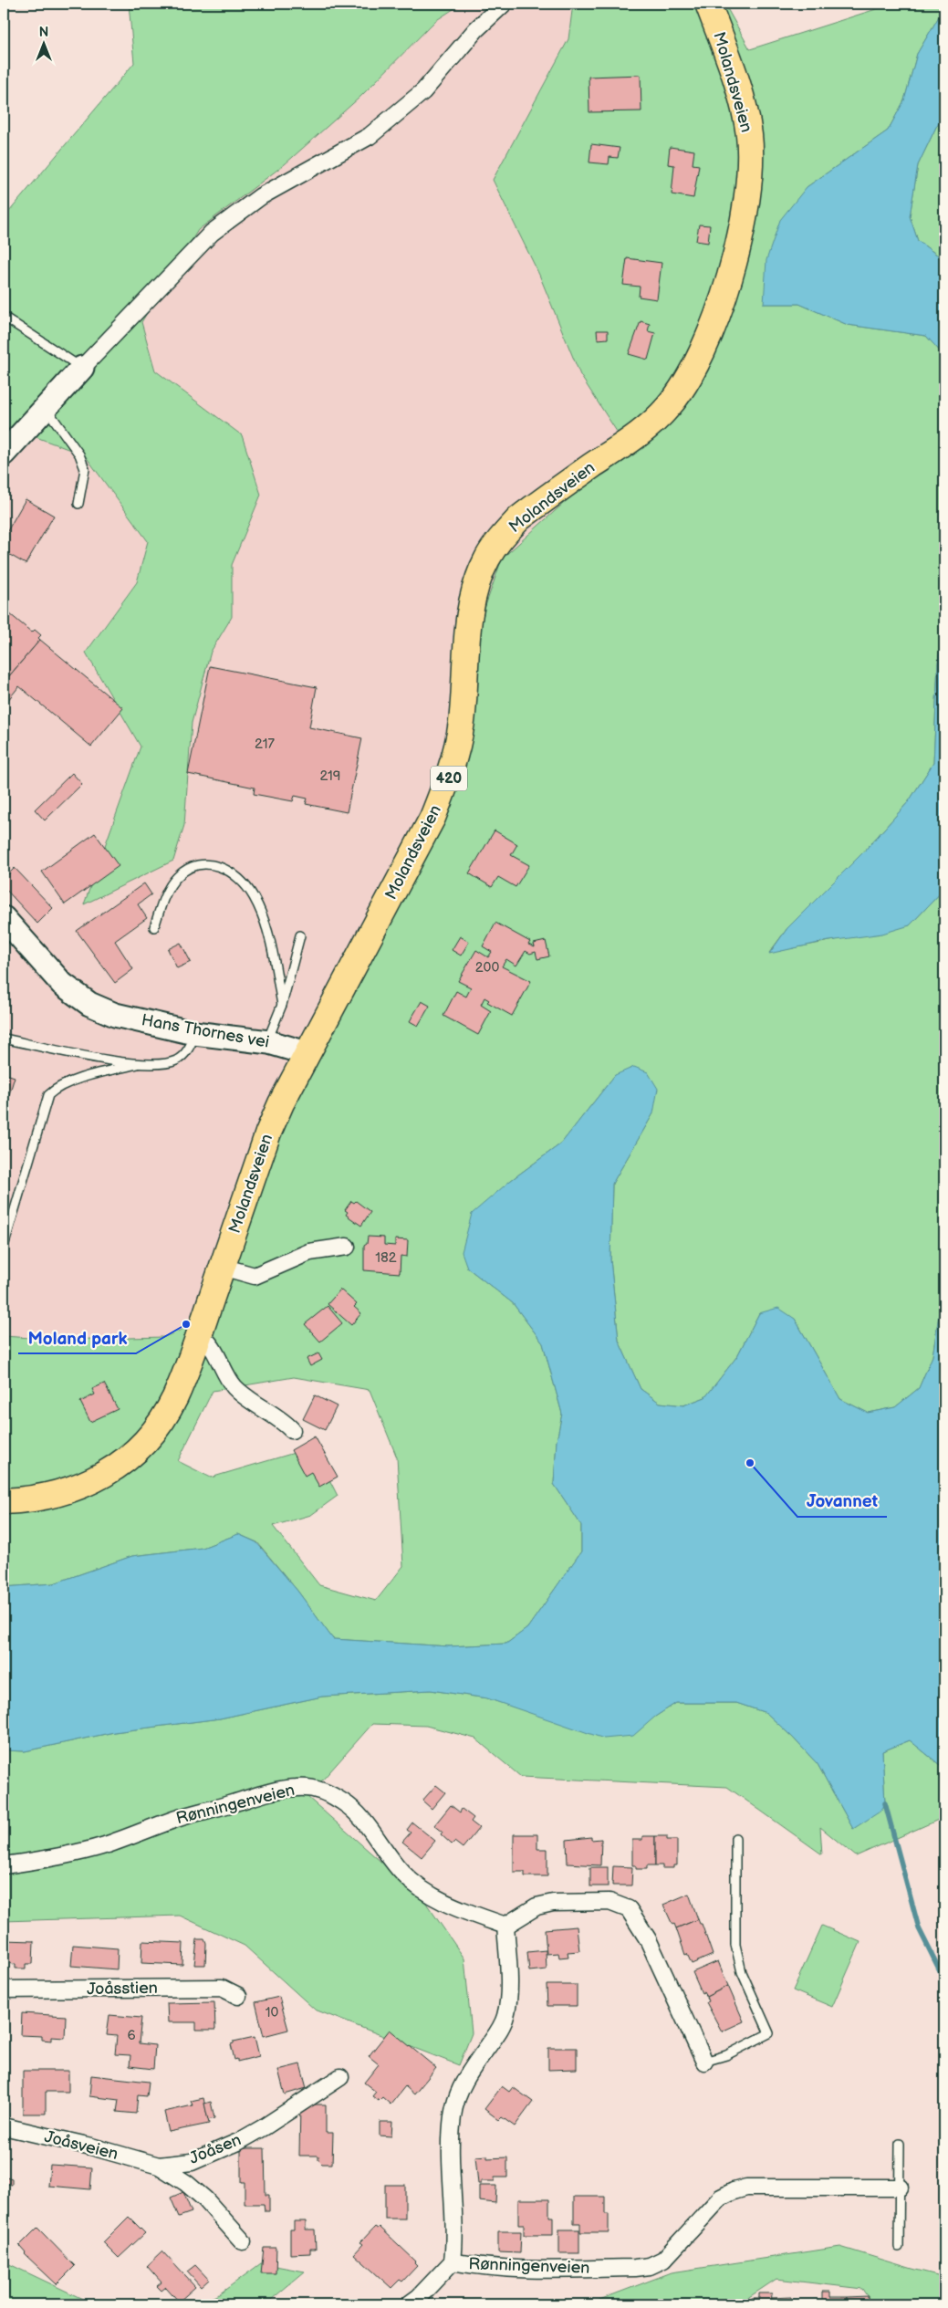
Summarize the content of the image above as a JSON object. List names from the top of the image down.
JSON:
{
  "streets": {
    "main road": ["Molandsveien", "420"],
    "street": [
      "Hans Thornes vei",
      "Rønningenveien",
      "Joåsstien",
      "Joåsveien",
      "Joåsen"
    ]
  },
  "crossings": [
    ["Molandsveien", "Hans Thornes vei"],
    ["Joåsveien", "Joåsen"]
  ],
  "places": ["Moland park", "Jovannet"],
  "house_numbers": [
    "217",
    "219",
    "200",
    "182",
    "10",
    "6"
  ],
  "north": "top"
}
